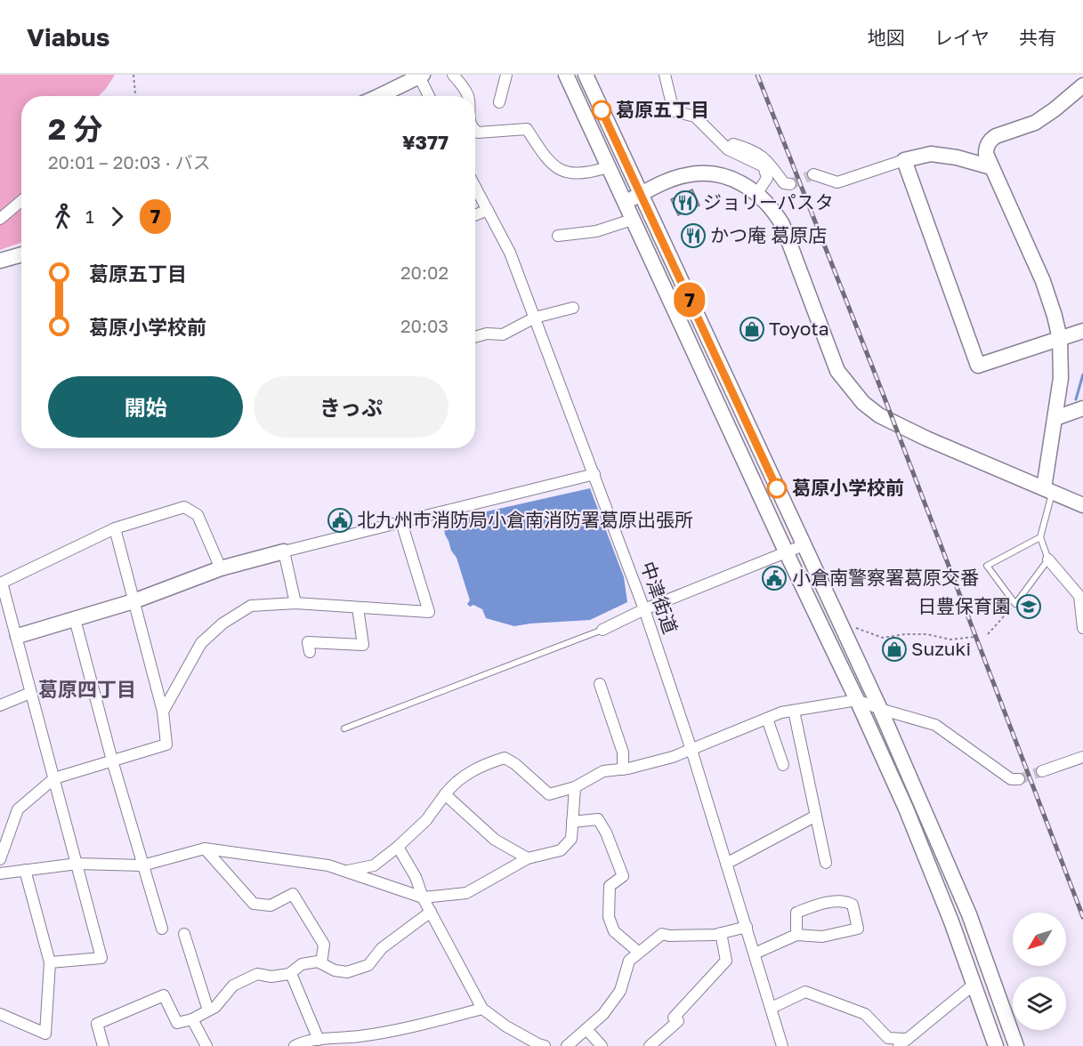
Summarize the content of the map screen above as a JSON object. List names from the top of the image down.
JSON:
{
  "streets": {
    "street": ["中津街道"]
  },
  "districts": ["葛原四丁目"],
  "places": {
    "other": ["葛原五丁目", "葛原小学校前"],
    "restaurant": ["ジョリーパスタ", "かつ庵 葛原店"],
    "shop": ["Toyota", "Suzuki"],
    "public building": ["北九州市消防局小倉南消防署葛原出張所", "小倉南警察署葛原交番"],
    "school or university": ["日豊保育園"]
  },
  "lines": ["bus line 7"],
  "north": "bottom left",
  "page": {
    "header": "Viabus",
    "nav": ["地図", "レイヤ", "共有"],
    "on_map": "7",
    "heading": ["2 分", "20:01 – 20:03 · バス", "¥377"],
    "legs": ["1", "7"],
    "list": [
      {
        "name": "葛原五丁目",
        "value": "20:02"
      },
      {
        "name": "葛原小学校前",
        "value": "20:03"
      }
    ],
    "buttons": ["開始", "きっぷ"]
  }
}
